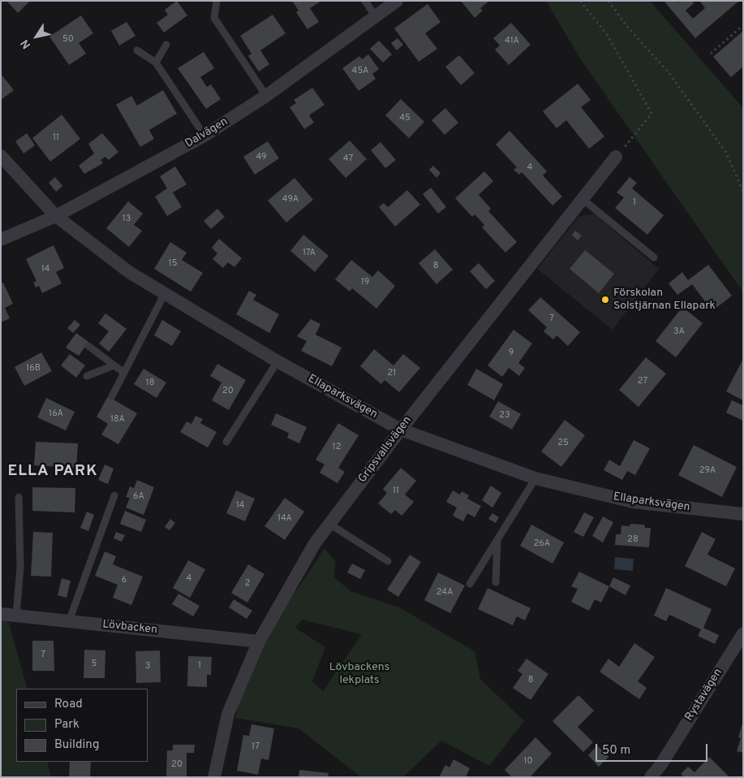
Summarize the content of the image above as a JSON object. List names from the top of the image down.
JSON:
{
  "streets": {
    "street": [
      "Dalvägen",
      "Ellaparksvägen",
      "Gripsvallsvägen",
      "Lövbacken",
      "Rystavägen"
    ]
  },
  "crossings": [
    ["Dalvägen", "Ellaparksvägen"],
    ["Ellaparksvägen", "Gripsvallsvägen"],
    ["Gripsvallsvägen", "Lövbacken"]
  ],
  "districts": ["ELLA PARK"],
  "parks": ["Lövbackens lekplats"],
  "places": ["Förskolan Solstjärnan Ellapark"],
  "house_numbers": [
    "50",
    "41A",
    "45A",
    "45",
    "11",
    "49",
    "47",
    "4",
    "49A",
    "1",
    "13",
    "17A",
    "15",
    "8",
    "14",
    "19",
    "7",
    "3A",
    "9",
    "16B",
    "21",
    "27",
    "18",
    "20",
    "16A",
    "23",
    "18A",
    "25",
    "12",
    "29A",
    "11",
    "6A",
    "14",
    "14A",
    "28",
    "26A",
    "4",
    "6",
    "2",
    "24A",
    "7",
    "5",
    "1",
    "3",
    "8",
    "17",
    "10",
    "20"
  ],
  "legend": ["Road", "Park", "Building"],
  "scale_bar": "50 m",
  "north": "bottom left"
}
